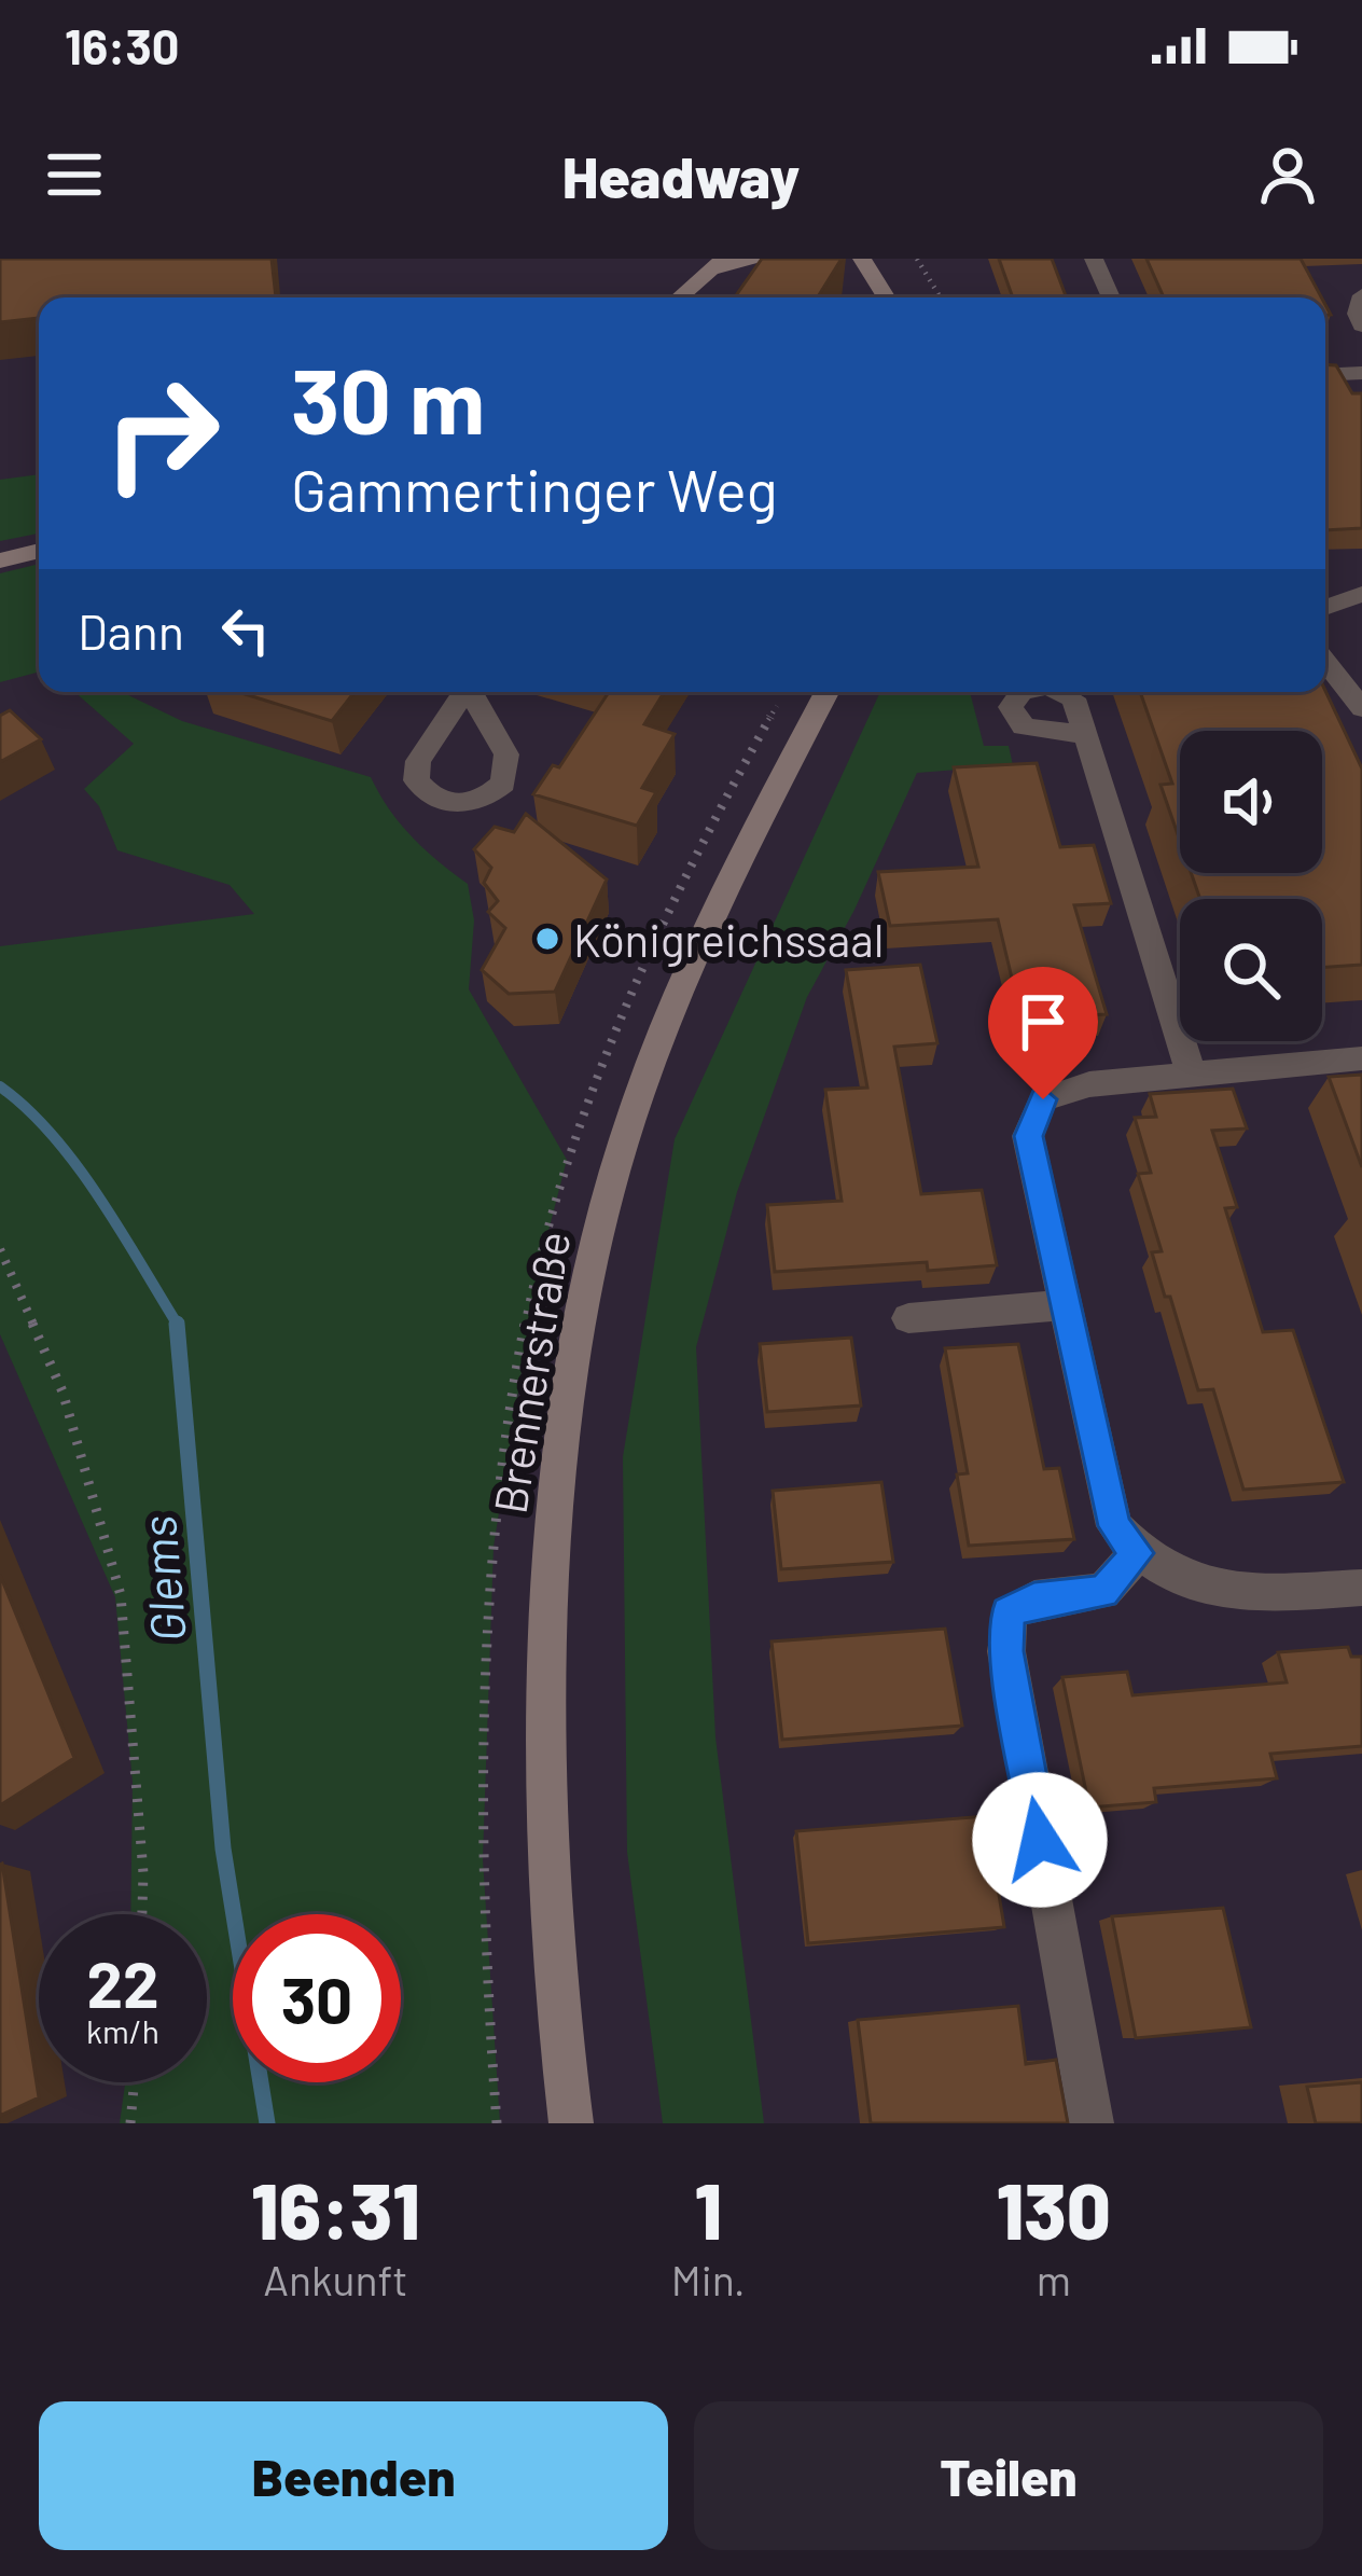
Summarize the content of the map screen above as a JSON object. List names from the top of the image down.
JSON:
{
  "streets": {
    "main road": ["Brennerstraße"]
  },
  "water": ["Glems"],
  "places": ["Königreichssaal"],
  "page": {
    "status": "16:30",
    "header": "Headway",
    "turn": ["30 m", "Gammertinger Weg"],
    "then": "Dann",
    "speed": "22 km/h",
    "limit": "30",
    "eta": [
      "16:31",
      "Ankunft",
      "1",
      "Min.",
      "130",
      "m"
    ],
    "buttons": ["Beenden", "Teilen"]
  }
}
